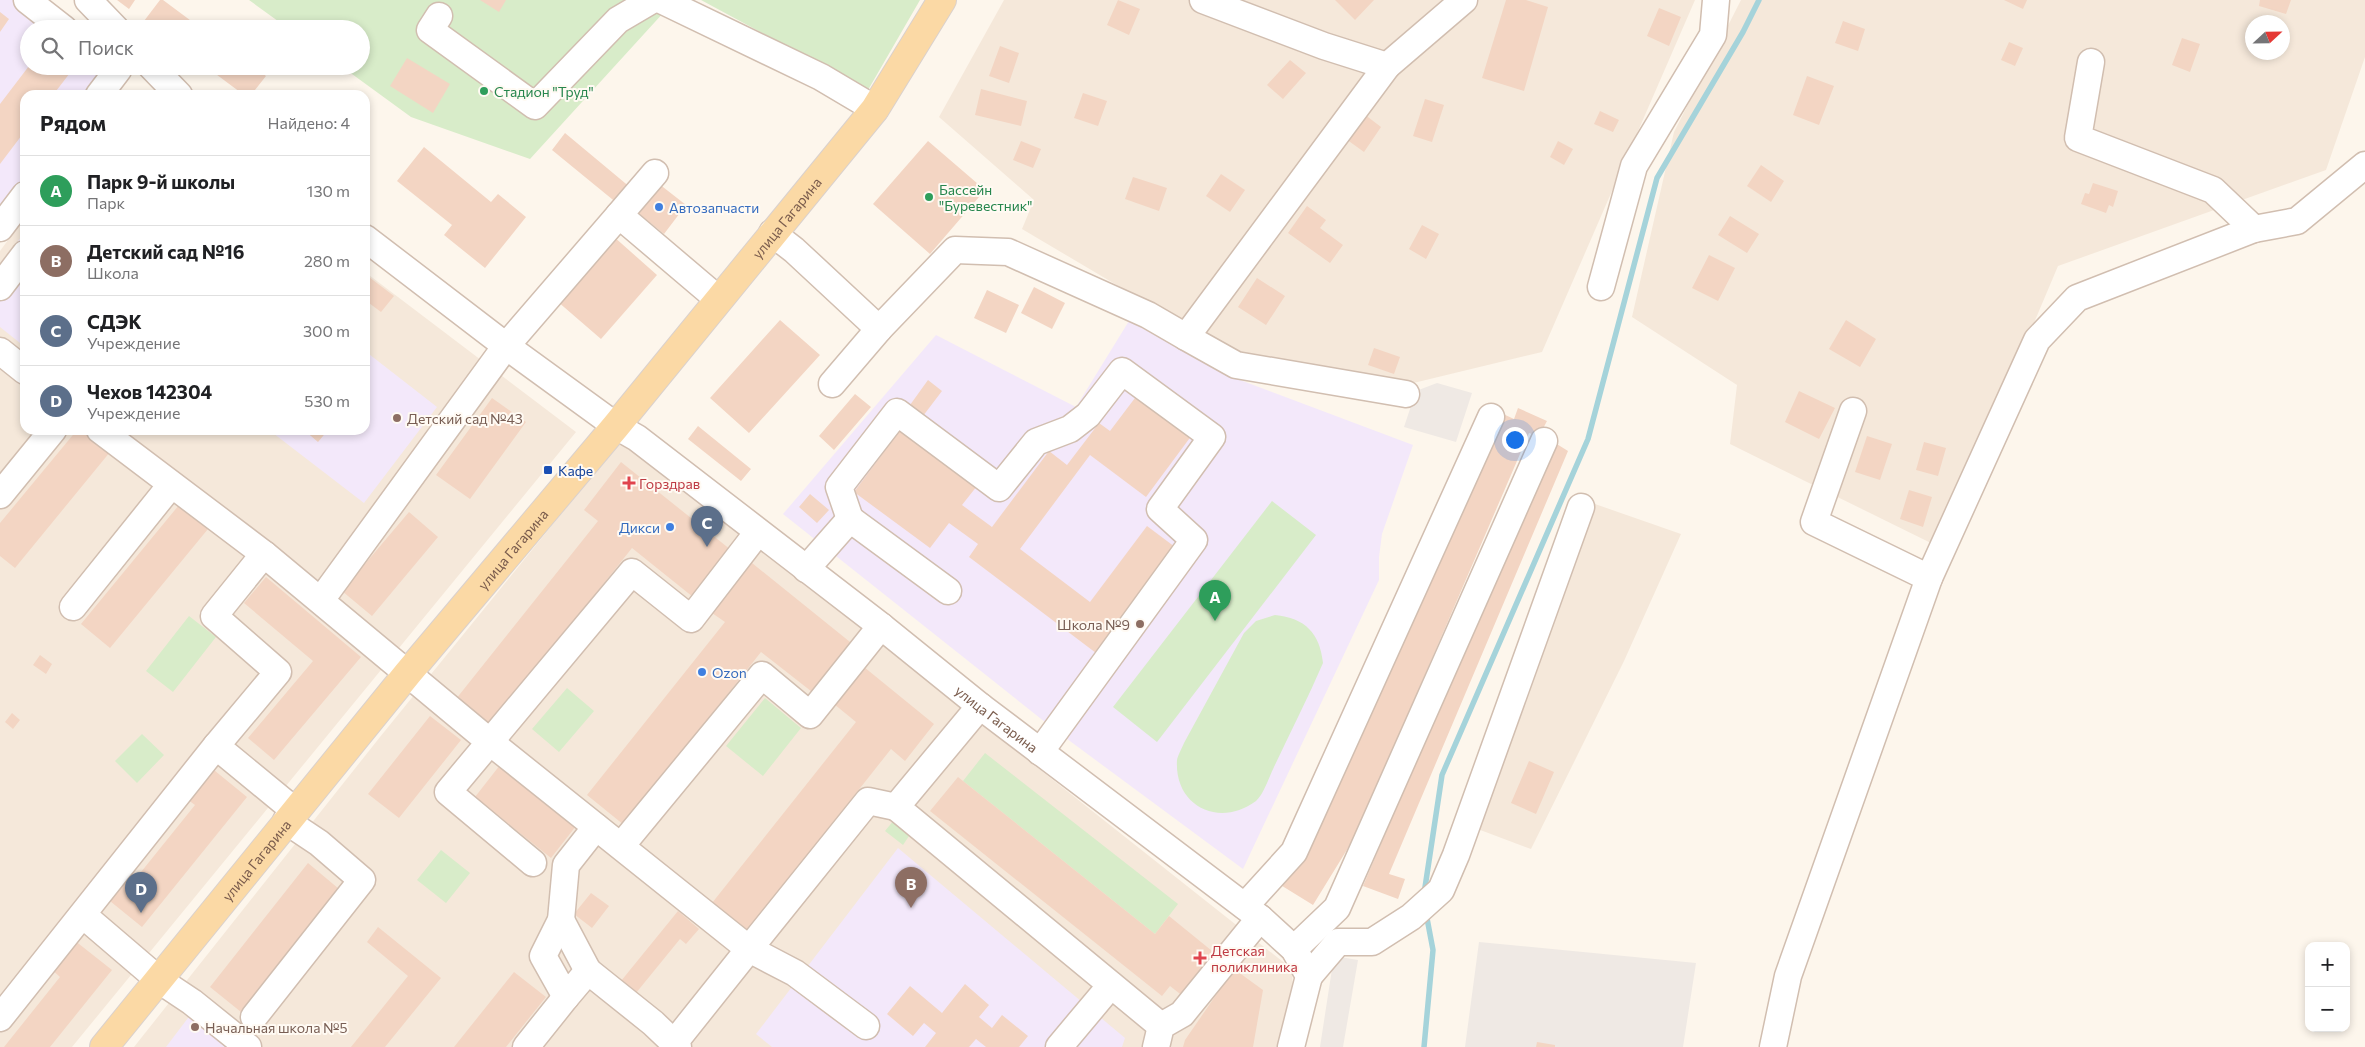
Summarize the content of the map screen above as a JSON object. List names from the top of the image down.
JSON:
{
  "streets": {
    "main road": ["улица Гагарина"]
  },
  "places": {
    "other": [
      "Стадион \"Труд\"",
      "Бассейн \"Буревестник\"",
      "Автозапчасти",
      "Детский сад №43",
      "Дикси",
      "Школа №9",
      "Ozon",
      "Начальная школа №5"
    ],
    "transit": ["Кафе"],
    "health": ["Горздрав", "Детская поликлиника"]
  },
  "north": "right",
  "page": {
    "search": "Поиск",
    "heading": ["Рядом", "Найдено: 4"],
    "list": [
      {
        "mark": "A",
        "name": "Парк 9-й школы",
        "note": "Парк",
        "value": "130 m"
      },
      {
        "mark": "B",
        "name": "Детский сад №16",
        "note": "Школа",
        "value": "280 m"
      },
      {
        "mark": "C",
        "name": "СДЭК",
        "note": "Учреждение",
        "value": "300 m"
      },
      {
        "mark": "D",
        "name": "Чехов 142304",
        "note": "Учреждение",
        "value": "530 m"
      }
    ],
    "pins": [
      "C",
      "A",
      "B",
      "D"
    ],
    "map_buttons": ["+", "−"]
  }
}
